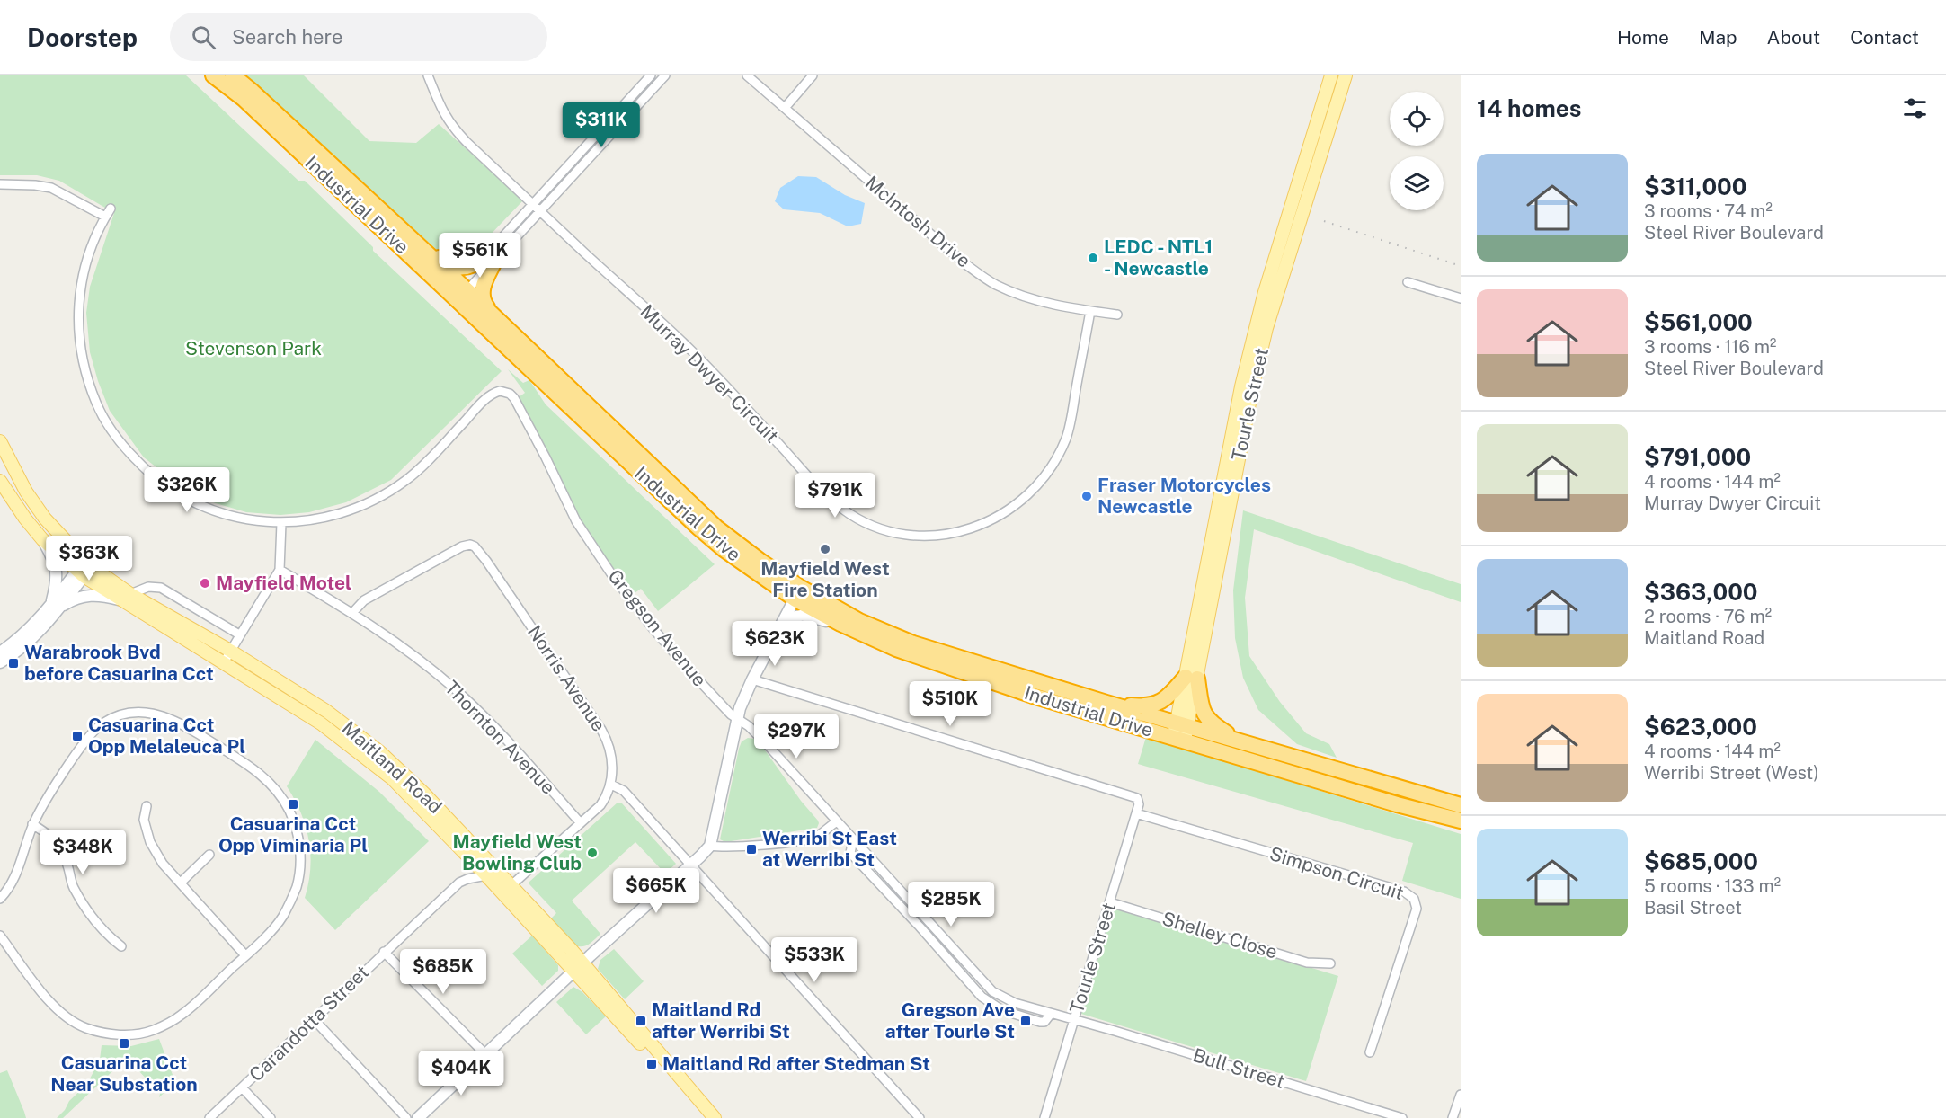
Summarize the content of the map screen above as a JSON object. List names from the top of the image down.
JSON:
{
  "streets": {
    "highway": ["Industrial Drive"],
    "main road": ["Tourle Street", "Maitland Road"],
    "street": [
      "McIntosh Drive",
      "Murray Dwyer Circuit",
      "Gregson Avenue",
      "Norris Avenue",
      "Thornton Avenue",
      "Simpson Circuit",
      "Shelley Close",
      "Carandotta Street",
      "Bull Street"
    ]
  },
  "crossings": [
    ["Industrial Drive", "Tourle Street"],
    ["McIntosh Drive", "Murray Dwyer Circuit"],
    ["Tourle Street", "Gregson Avenue"],
    ["Tourle Street", "Simpson Circuit"],
    ["Tourle Street", "Shelley Close"],
    ["Tourle Street", "Bull Street"],
    ["Gregson Avenue", "Bull Street"],
    ["Norris Avenue", "Thornton Avenue"],
    ["Norris Avenue", "Maitland Road"],
    ["Maitland Road", "Carandotta Street"]
  ],
  "parks": ["Stevenson Park"],
  "places": {
    "other": [
      "LEDC - NTL1 - Newcastle",
      "Fraser Motorcycles Newcastle",
      "Mayfield West Fire Station",
      "Mayfield Motel",
      "Mayfield West Bowling Club"
    ],
    "transit": [
      "Warabrook Bvd before Casuarina Cct",
      "Casuarina Cct Opp Melaleuca Pl",
      "Casuarina Cct Opp Viminaria Pl",
      "Werribi St East at Werribi St",
      "Maitland Rd after Werribi St",
      "Gregson Ave after Tourle St",
      "Casuarina Cct Near Substation",
      "Maitland Rd after Stedman St"
    ]
  },
  "page": {
    "header": "Doorstep",
    "search": "Search here",
    "nav": [
      "Home",
      "Map",
      "About",
      "Contact"
    ],
    "heading": "14 homes",
    "price": [
      "$311K",
      "$561K",
      "$326K",
      "$791K",
      "$363K",
      "$623K",
      "$510K",
      "$297K",
      "$348K",
      "$665K",
      "$285K",
      "$533K",
      "$685K",
      "$404K"
    ],
    "list": [
      {
        "name": "$311,000",
        "note": "3 rooms · 74 m² · Steel River Boulevard"
      },
      {
        "name": "$561,000",
        "note": "3 rooms · 116 m² · Steel River Boulevard"
      },
      {
        "name": "$791,000",
        "note": "4 rooms · 144 m² · Murray Dwyer Circuit"
      },
      {
        "name": "$363,000",
        "note": "2 rooms · 76 m² · Maitland Road"
      },
      {
        "name": "$623,000",
        "note": "4 rooms · 144 m² · Werribi Street (West)"
      },
      {
        "name": "$685,000",
        "note": "5 rooms · 133 m² · Basil Street"
      }
    ]
  }
}
